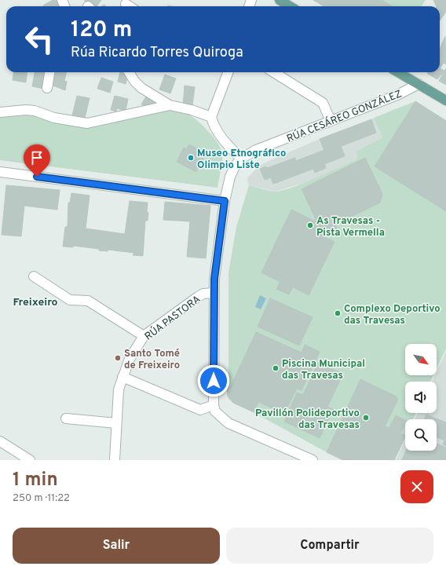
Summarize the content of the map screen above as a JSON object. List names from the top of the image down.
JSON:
{
  "streets": {
    "street": ["RÚA CESÁREO GONZÁLEZ", "RÚA PASTORA"]
  },
  "crossings": [
    ["RÚA CESÁREO GONZÁLEZ", "RÚA PASTORA"]
  ],
  "districts": ["Freixeiro"],
  "places": [
    "Museo Etnográfico Olimpio Liste",
    "As Travesas - Pista Vermella",
    "Complexo Deportivo das Travesas",
    "Santo Tomé de Freixeiro",
    "Piscina Municipal das Travesas",
    "Pavillón Polideportivo das Travesas"
  ],
  "north": "bottom right",
  "page": {
    "turn": ["120 m", "Rúa Ricardo Torres Quiroga"],
    "heading": ["1 min", "250 m · 11:22"],
    "buttons": ["Salir", "Compartir"]
  }
}
